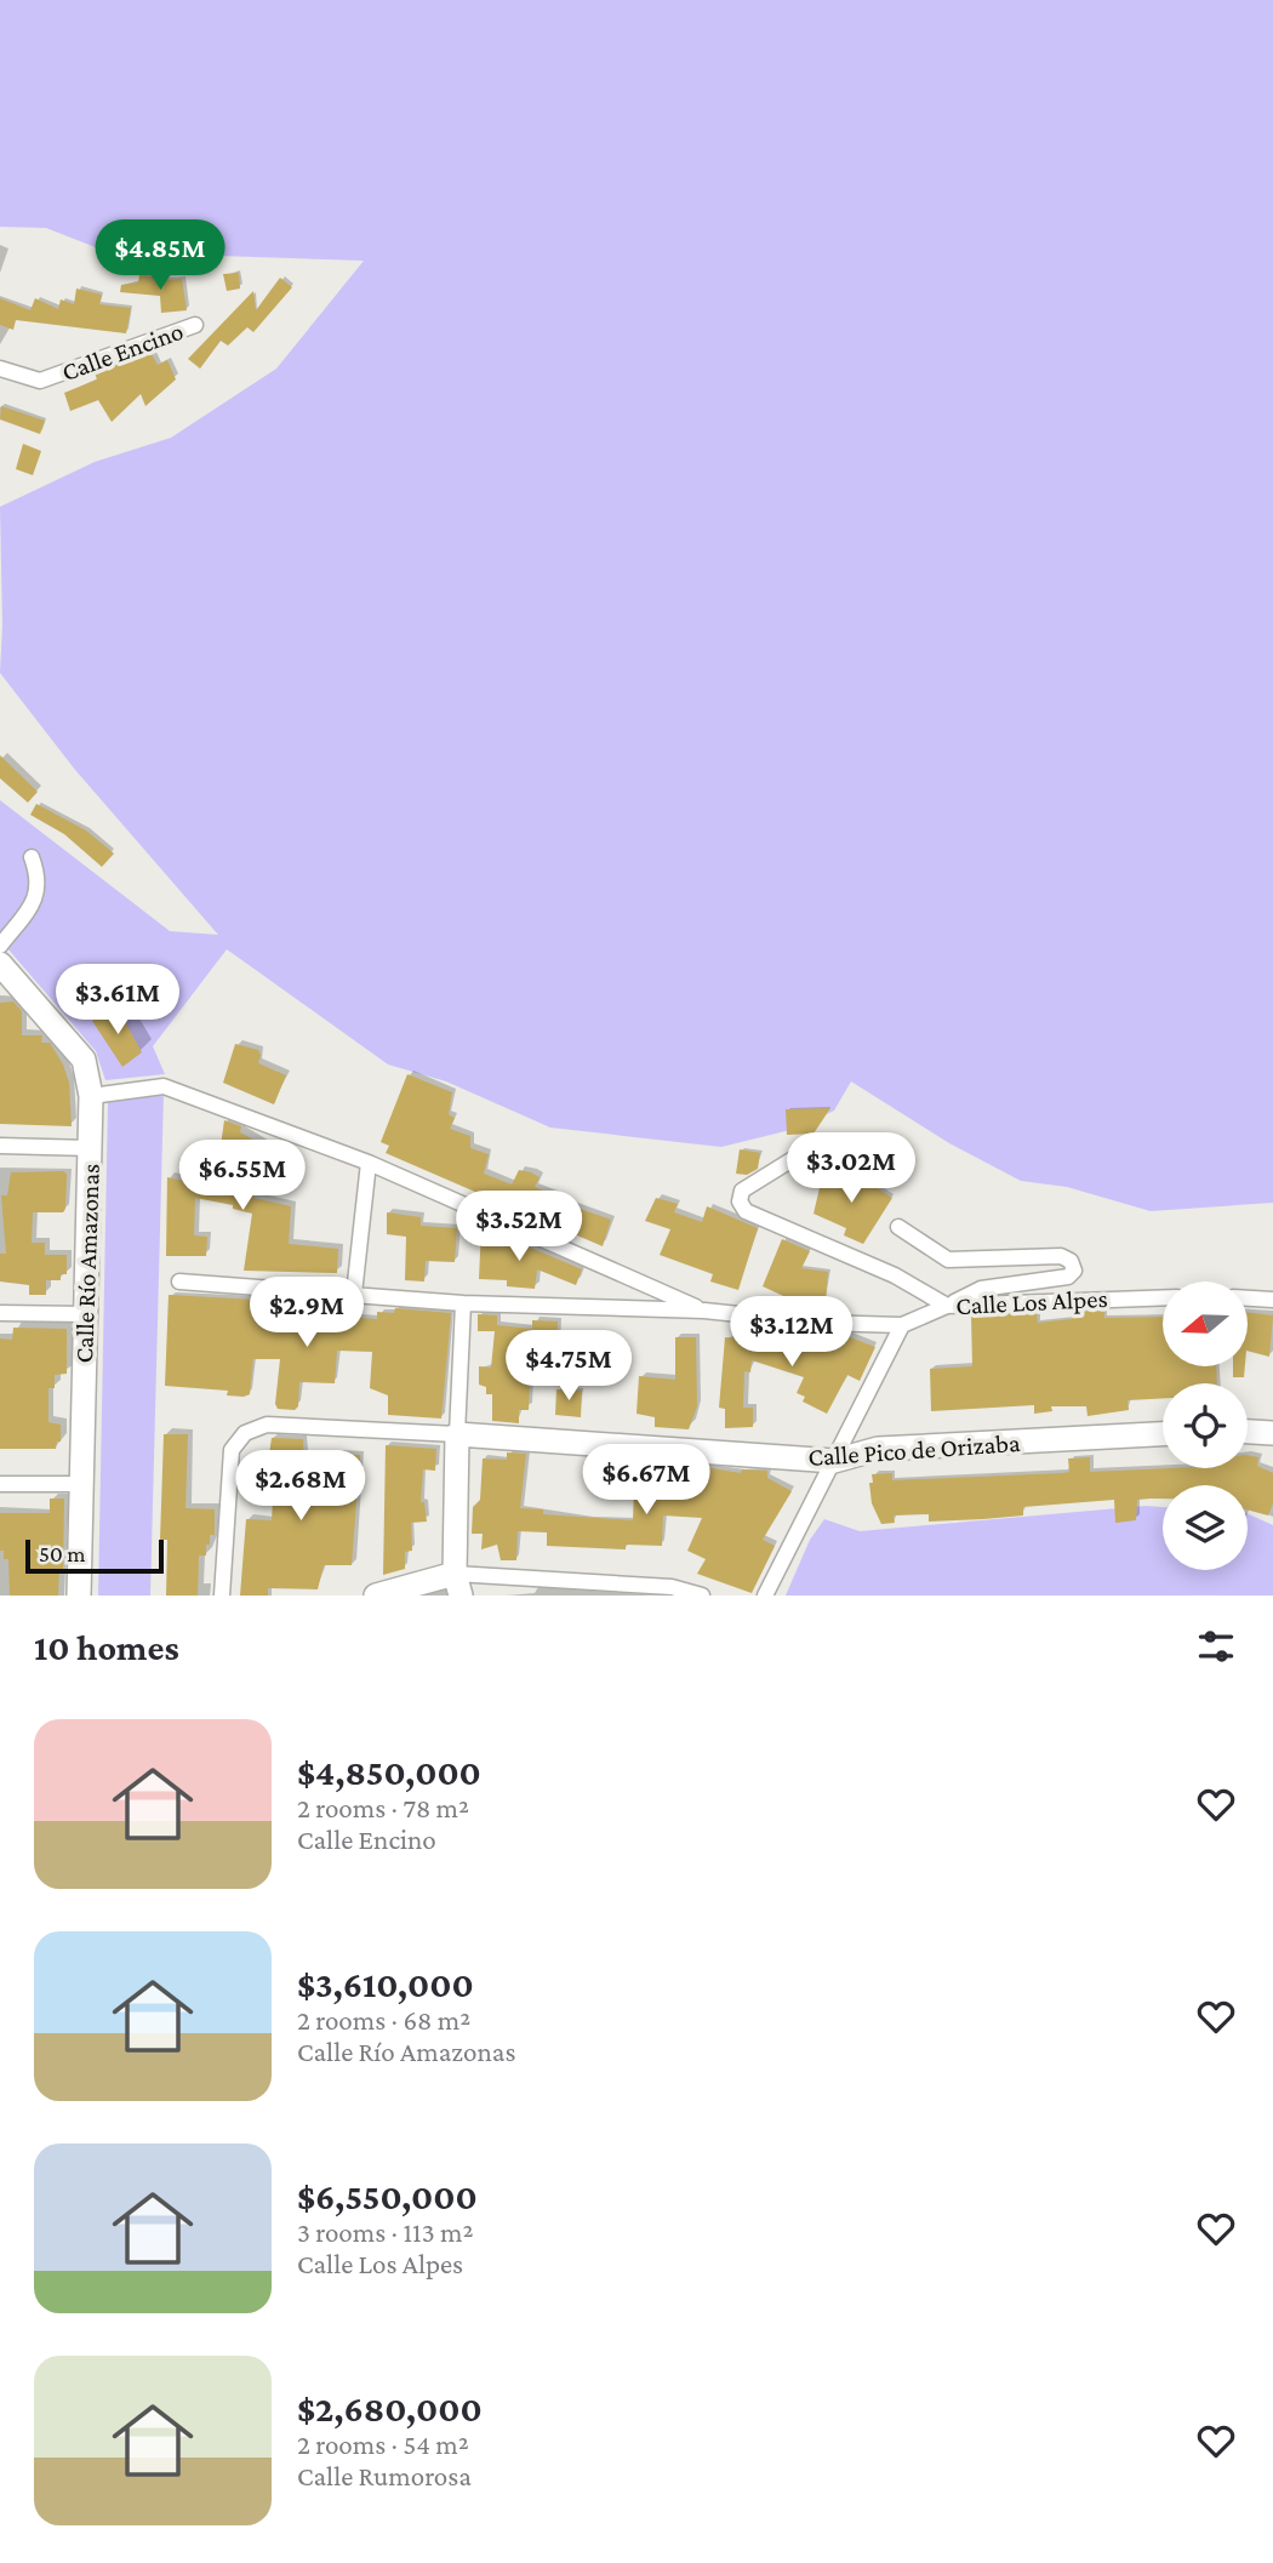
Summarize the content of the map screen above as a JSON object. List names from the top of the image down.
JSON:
{
  "streets": {
    "street": [
      "Calle Encino",
      "Calle Río Amazonas",
      "Calle Los Alpes",
      "Calle Pico de Orizaba"
    ]
  },
  "scale_bar": "50 m",
  "north": "left",
  "page": {
    "price": [
      "$4.85M",
      "$3.61M",
      "$3.02M",
      "$6.55M",
      "$3.52M",
      "$2.9M",
      "$3.12M",
      "$4.75M",
      "$6.67M",
      "$2.68M"
    ],
    "scale": "50 m",
    "heading": "10 homes",
    "list": [
      {
        "name": "$4,850,000",
        "note": "2 rooms · 78 m² · Calle Encino"
      },
      {
        "name": "$3,610,000",
        "note": "2 rooms · 68 m² · Calle Río Amazonas"
      },
      {
        "name": "$6,550,000",
        "note": "3 rooms · 113 m² · Calle Los Alpes"
      },
      {
        "name": "$2,680,000",
        "note": "2 rooms · 54 m² · Calle Rumorosa"
      }
    ]
  }
}
